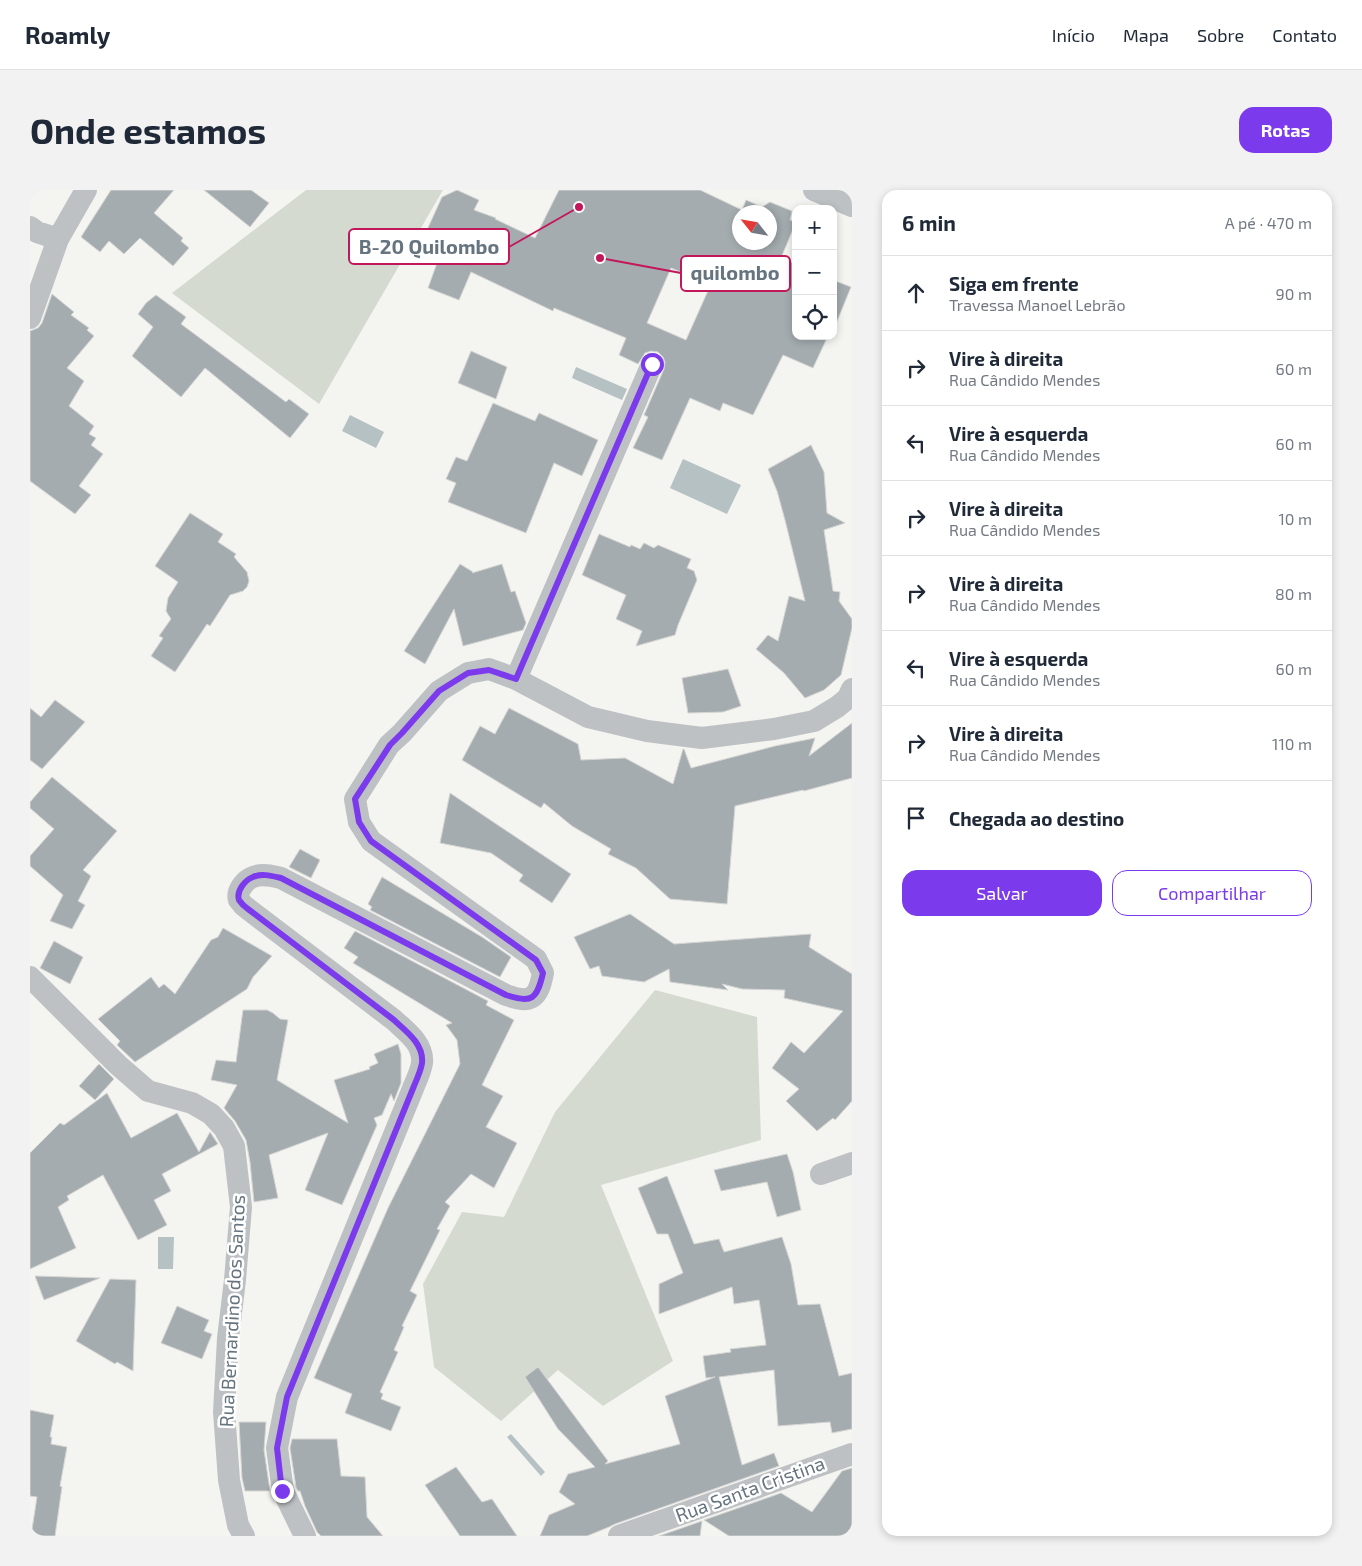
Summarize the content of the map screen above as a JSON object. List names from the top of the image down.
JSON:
{
  "streets": {
    "street": ["Rua Bernardino dos Santos", "Rua Santa Cristina"]
  },
  "places": ["B-20 Quilombo", "quilombo"],
  "north": "top left",
  "page": {
    "header": "Roamly",
    "nav": [
      "Início",
      "Mapa",
      "Sobre",
      "Contato"
    ],
    "buttons": [
      "Rotas",
      ["Salvar", "Compartilhar"]
    ],
    "title": "Onde estamos",
    "heading": ["6 min", "A pé · 470 m"],
    "map_buttons": ["+", "−"],
    "list": [
      ["Siga em frente", "Travessa Manoel Lebrão", "90 m"],
      ["Vire à direita", "Rua Cândido Mendes", "60 m"],
      ["Vire à esquerda", "Rua Cândido Mendes", "60 m"],
      ["Vire à direita", "Rua Cândido Mendes", "10 m"],
      ["Vire à direita", "Rua Cândido Mendes", "80 m"],
      ["Vire à esquerda", "Rua Cândido Mendes", "60 m"],
      ["Vire à direita", "Rua Cândido Mendes", "110 m"],
      "Chegada ao destino"
    ]
  }
}
